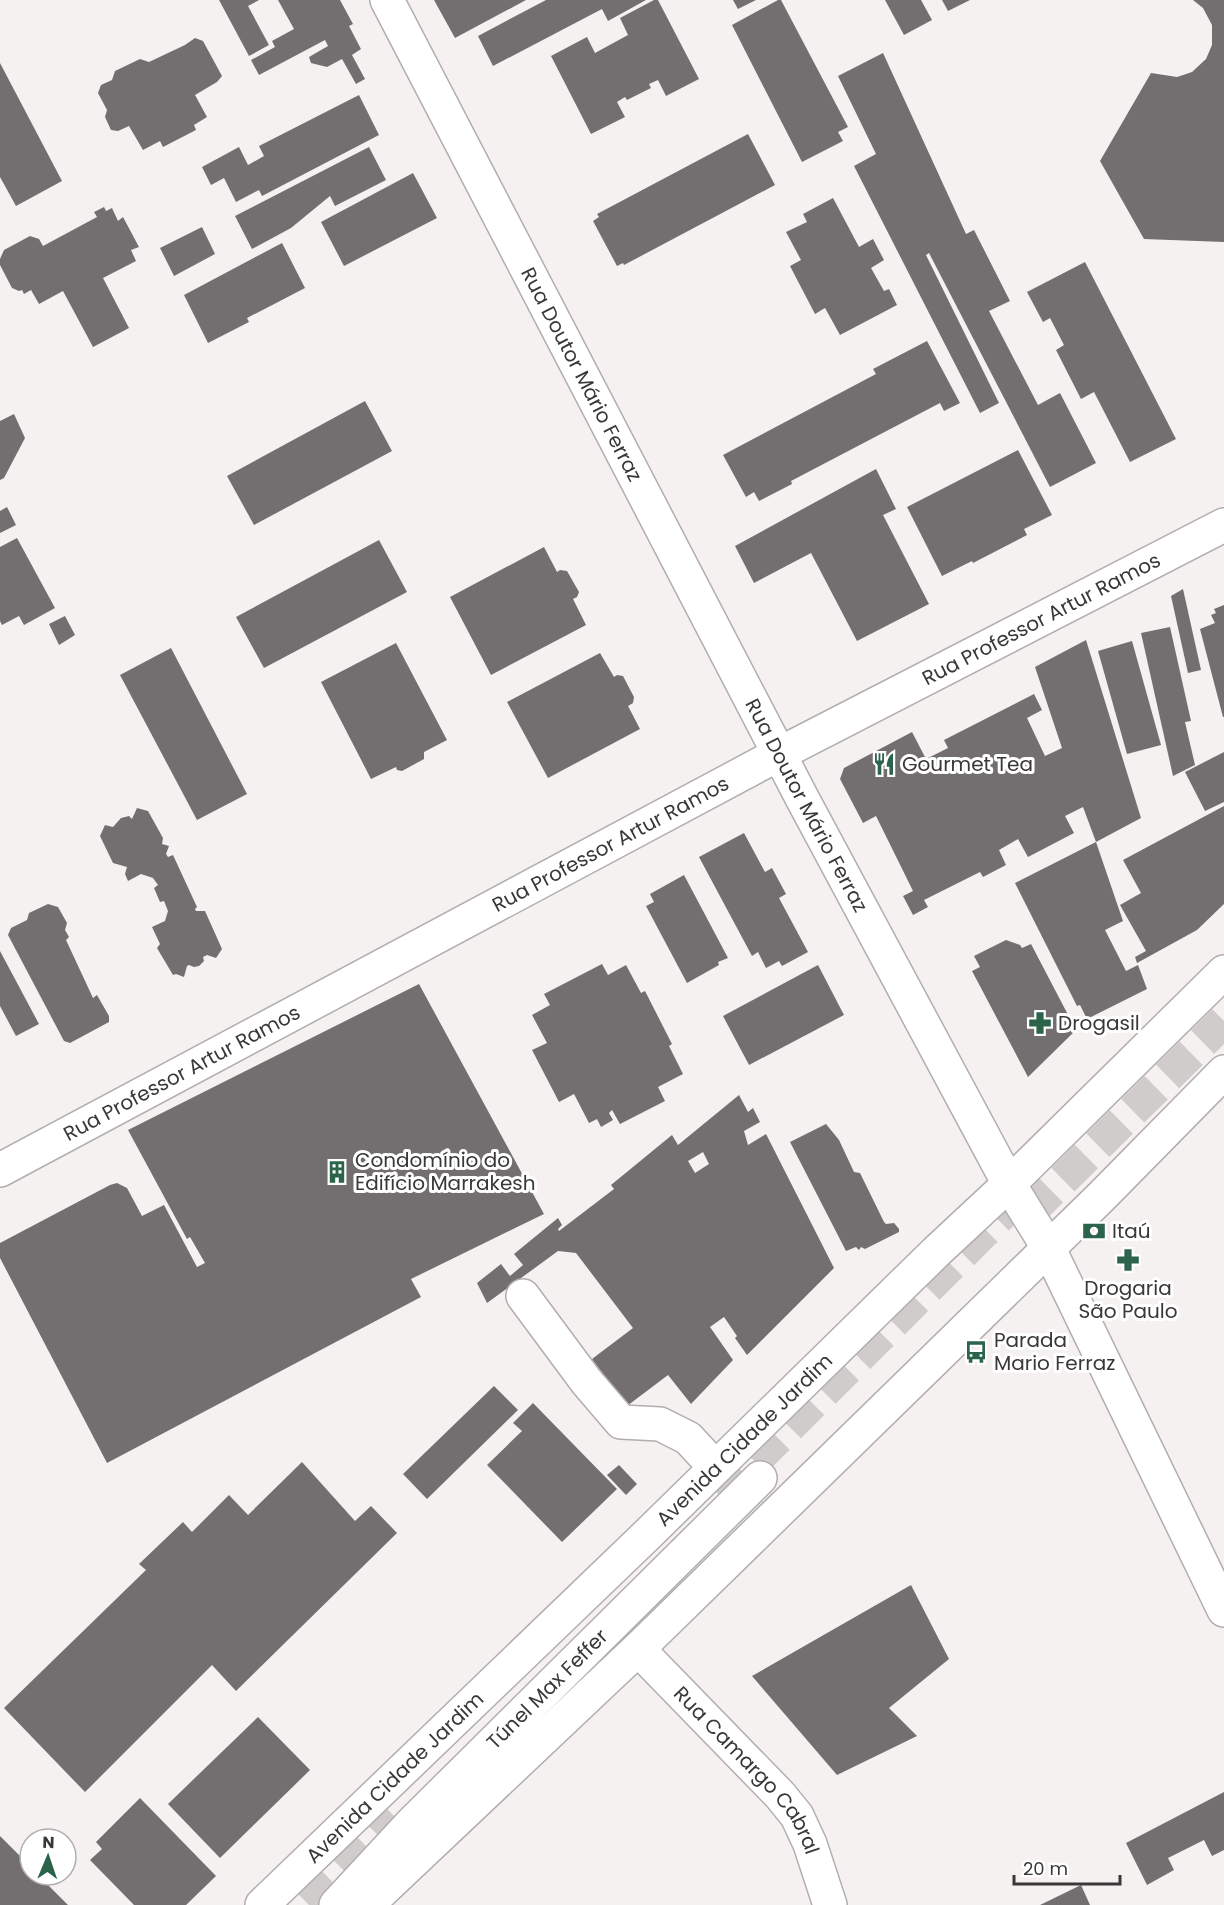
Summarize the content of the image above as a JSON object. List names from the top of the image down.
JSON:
{
  "streets": {
    "main road": [
      "Rua Doutor Mário Ferraz",
      "Rua Professor Artur Ramos",
      "Avenida Cidade Jardim",
      "Túnel Max Feffer",
      "Rua Camargo Cabral"
    ]
  },
  "crossings": [
    ["Rua Doutor Mário Ferraz", "Rua Professor Artur Ramos"],
    ["Rua Doutor Mário Ferraz", "Avenida Cidade Jardim"]
  ],
  "places": {
    "restaurant": ["Gourmet Tea"],
    "pharmacy": ["Drogasil", "Drogaria São Paulo"],
    "building": ["Condomínio do Edifício Marrakesh"],
    "bank": ["Itaú"],
    "bus stop": ["Parada Mario Ferraz"]
  },
  "scale_bar": "20 m",
  "north": "top"
}
